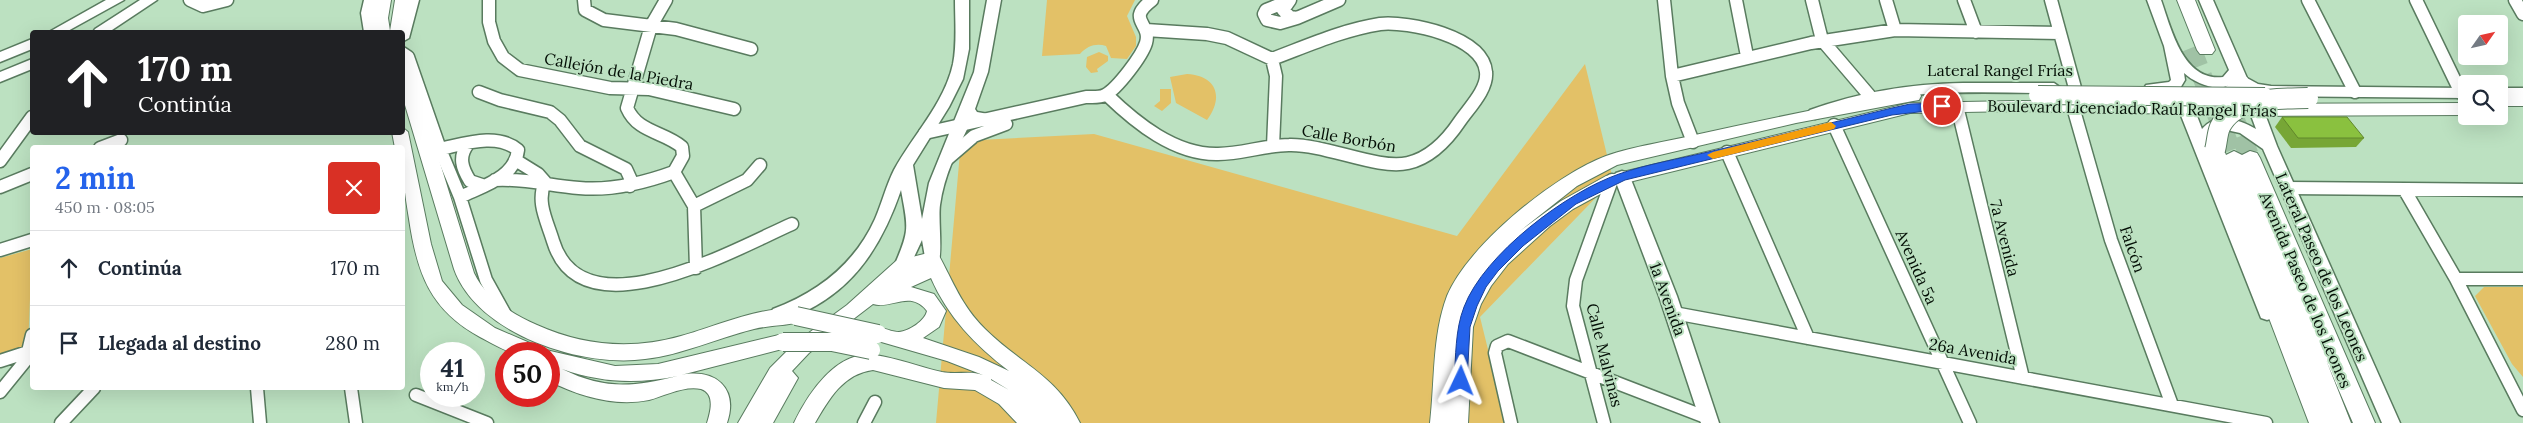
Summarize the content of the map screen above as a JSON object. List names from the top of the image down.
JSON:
{
  "streets": {
    "main road": ["Boulevard Licenciado Raúl Rangel Frías", "Avenida Paseo de los Leones"],
    "street": [
      "Lateral Rangel Frías",
      "Callejón de la Piedra",
      "Calle Borbón",
      "7a Avenida",
      "Falcón",
      "Avenida 5a",
      "Lateral Paseo de los Leones",
      "1a Avenida",
      "26a Avenida",
      "Calle Malvinas"
    ]
  },
  "crossings": [
    ["Lateral Rangel Frías", "Boulevard Licenciado Raúl Rangel Frías"],
    ["Lateral Rangel Frías", "Falcón"],
    ["Boulevard Licenciado Raúl Rangel Frías", "7a Avenida"],
    ["Boulevard Licenciado Raúl Rangel Frías", "Falcón"],
    ["Boulevard Licenciado Raúl Rangel Frías", "Avenida 5a"],
    ["Boulevard Licenciado Raúl Rangel Frías", "Lateral Paseo de los Leones"],
    ["Boulevard Licenciado Raúl Rangel Frías", "1a Avenida"],
    ["Boulevard Licenciado Raúl Rangel Frías", "Calle Malvinas"],
    ["7a Avenida", "26a Avenida"],
    ["Falcón", "26a Avenida"],
    ["Avenida 5a", "26a Avenida"],
    ["1a Avenida", "26a Avenida"],
    ["1a Avenida", "Calle Malvinas"]
  ],
  "north": "top right",
  "page": {
    "turn": ["170 m", "Continúa"],
    "heading": ["2 min", "450 m · 08:05"],
    "list": [
      {
        "name": "Continúa",
        "value": "170 m"
      },
      {
        "name": "Llegada al destino",
        "value": "280 m"
      }
    ],
    "speed": "41 km/h",
    "limit": "50"
  }
}
